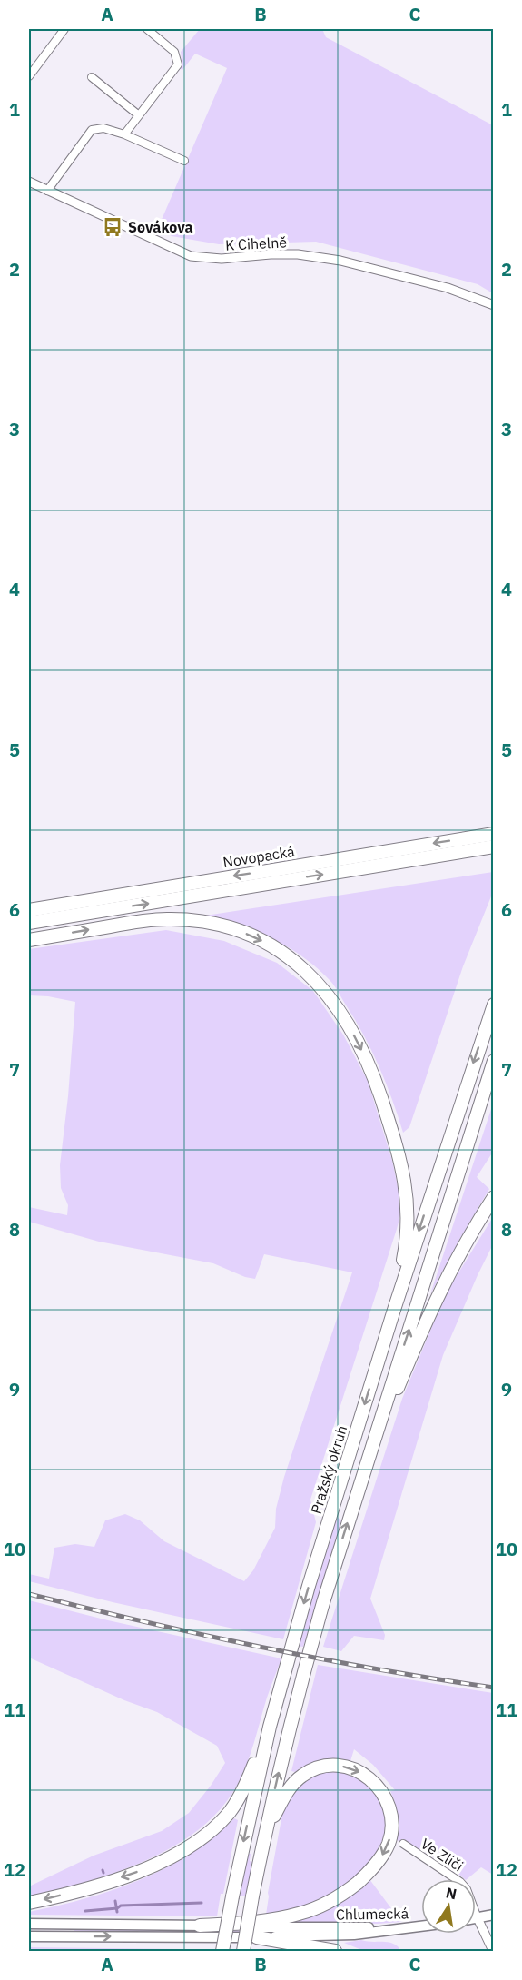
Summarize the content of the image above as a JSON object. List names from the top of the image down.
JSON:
{
  "streets": {
    "highway": ["Novopacká", "Pražský okruh"],
    "main road": ["Chlumecká"],
    "street": ["K Cihelně", "Ve Zliči"]
  },
  "places": {
    "bus stop": ["Sovákova"]
  },
  "north": "top",
  "grid": {
    "columns": ["A", "B", "C"],
    "rows": [
      "1",
      "2",
      "3",
      "4",
      "5",
      "6",
      "7",
      "8",
      "9",
      "10",
      "11",
      "12"
    ]
  }
}
